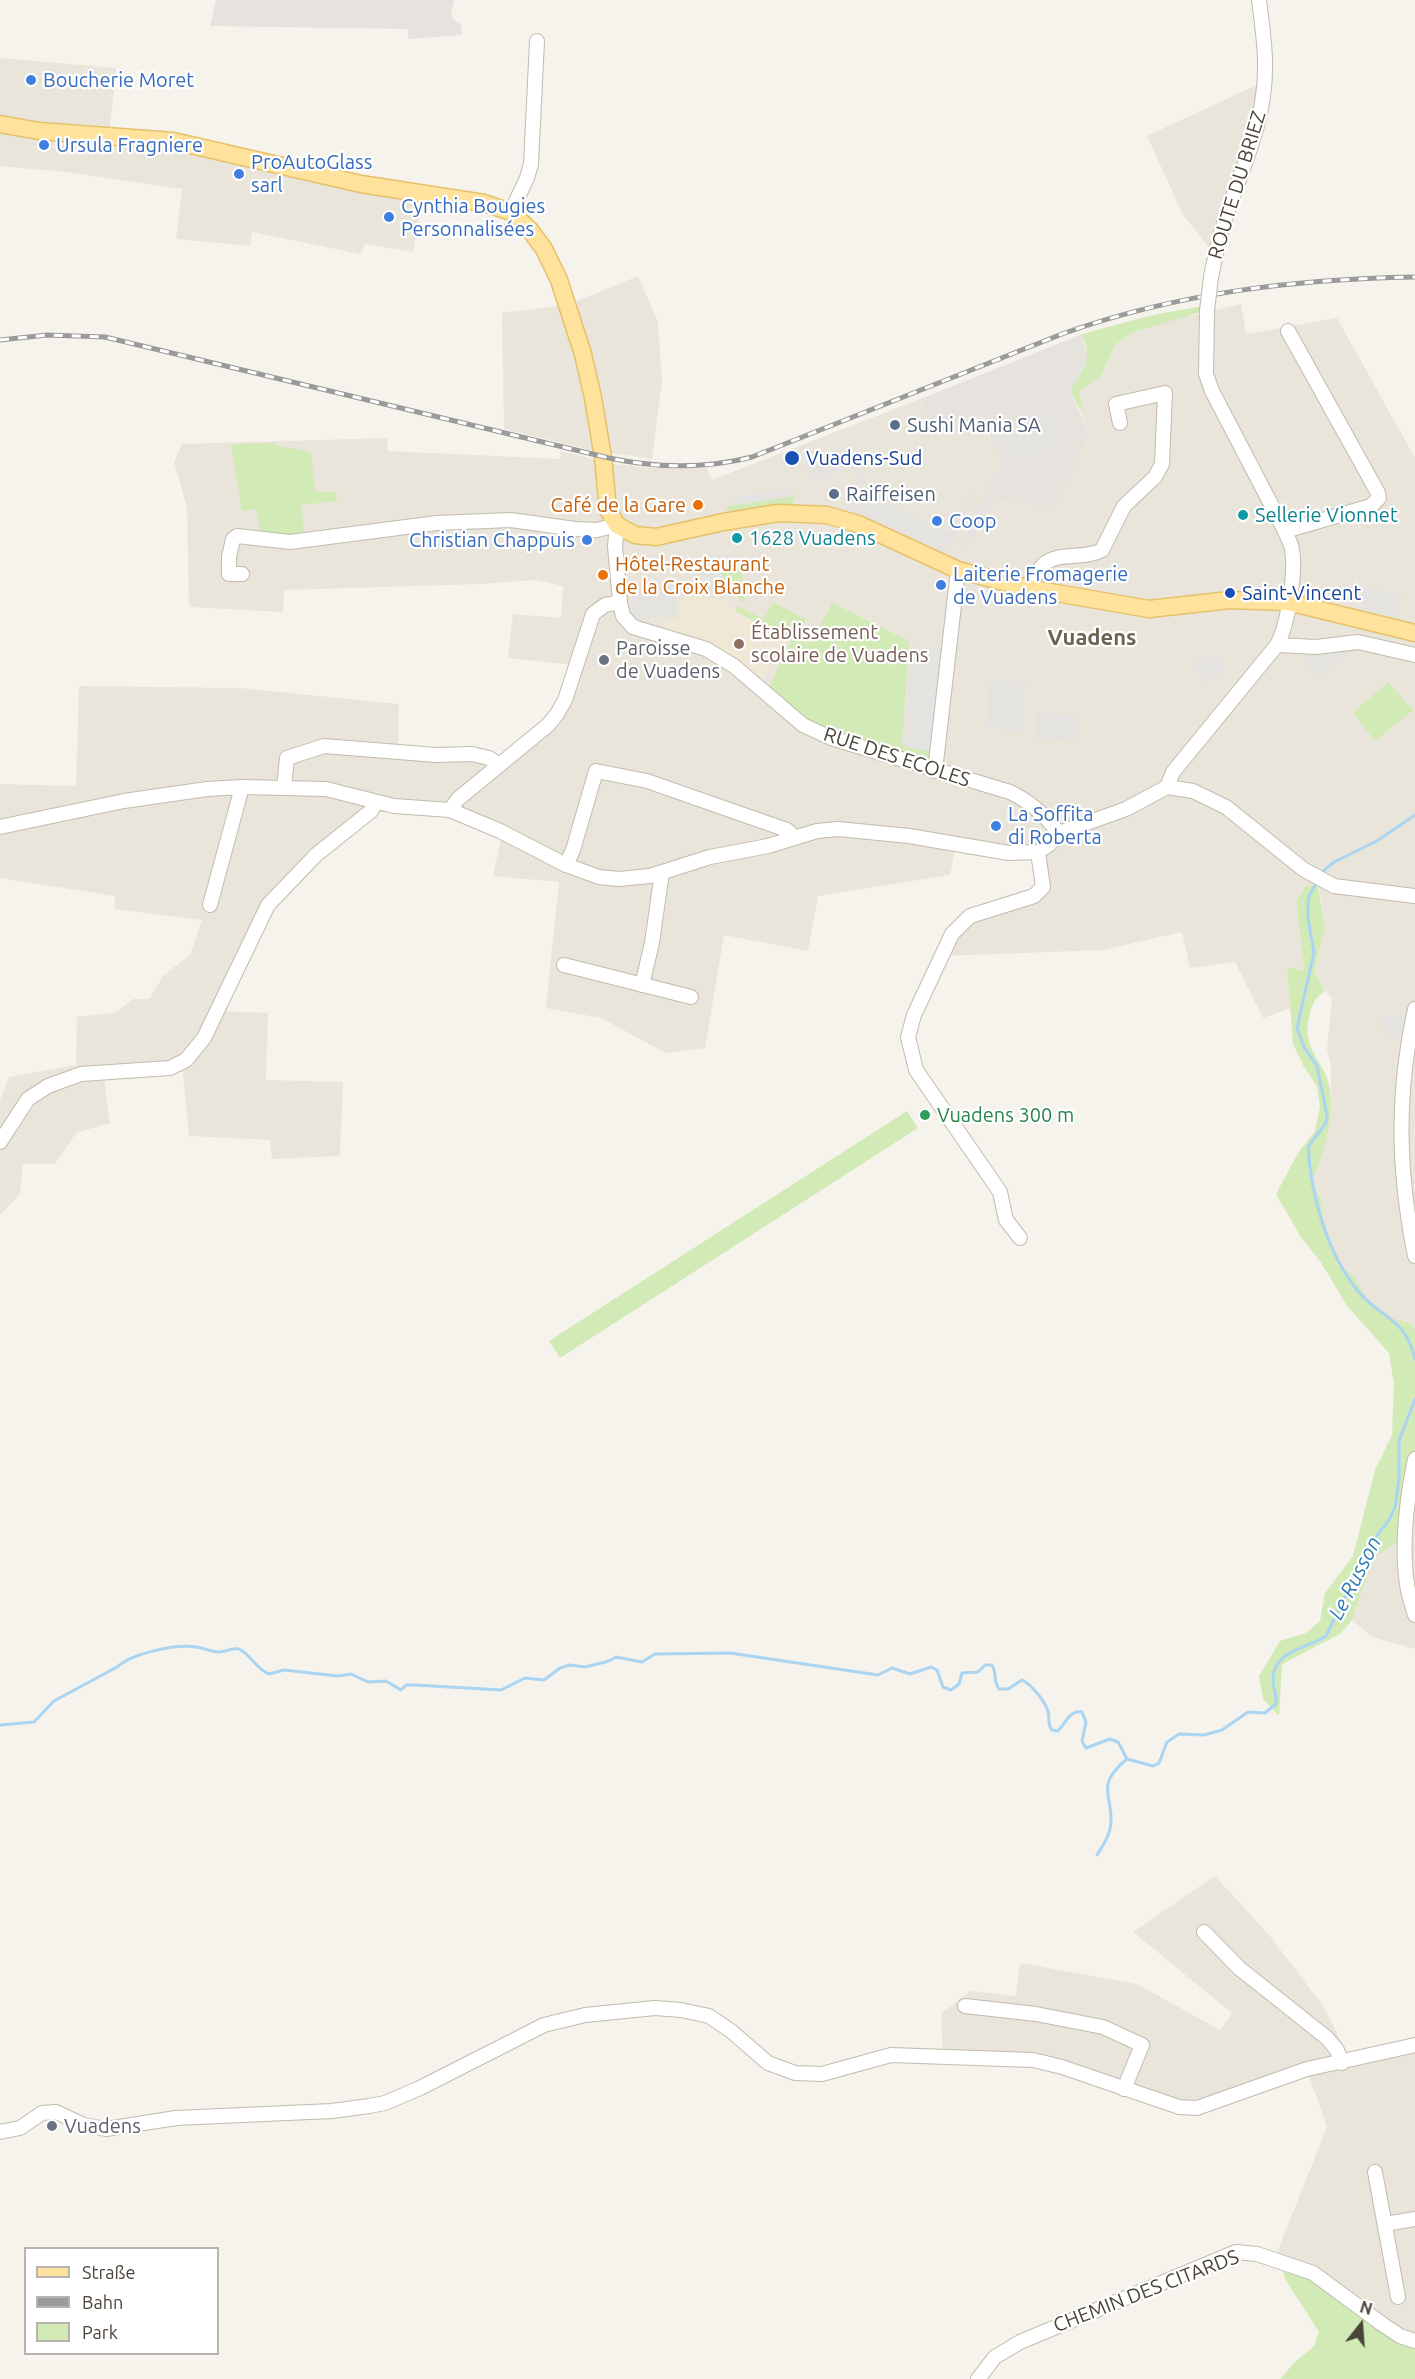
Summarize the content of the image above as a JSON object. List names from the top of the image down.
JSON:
{
  "streets": {
    "street": ["ROUTE DU BRIEZ", "RUE DES ECOLES", "CHEMIN DES CITARDS"]
  },
  "districts": ["Vuadens"],
  "water": ["Le Russon"],
  "places": [
    "Boucherie Moret",
    "Ursula Fragniere",
    "ProAutoGlass sarl",
    "Cynthia Bougies Personnalisées",
    "Sushi Mania SA",
    "Vuadens-Sud",
    "Raiffeisen",
    "Café de la Gare",
    "Sellerie Vionnet",
    "Coop",
    "1628 Vuadens",
    "Christian Chappuis",
    "Hôtel-Restaurant de la Croix Blanche",
    "Laiterie Fromagerie de Vuadens",
    "Saint-Vincent",
    "Établissement scolaire de Vuadens",
    "Paroisse de Vuadens",
    "La Soffita di Roberta",
    "Vuadens 300 m",
    "Vuadens"
  ],
  "legend": ["Straße", "Bahn", "Park"],
  "north": "top"
}
